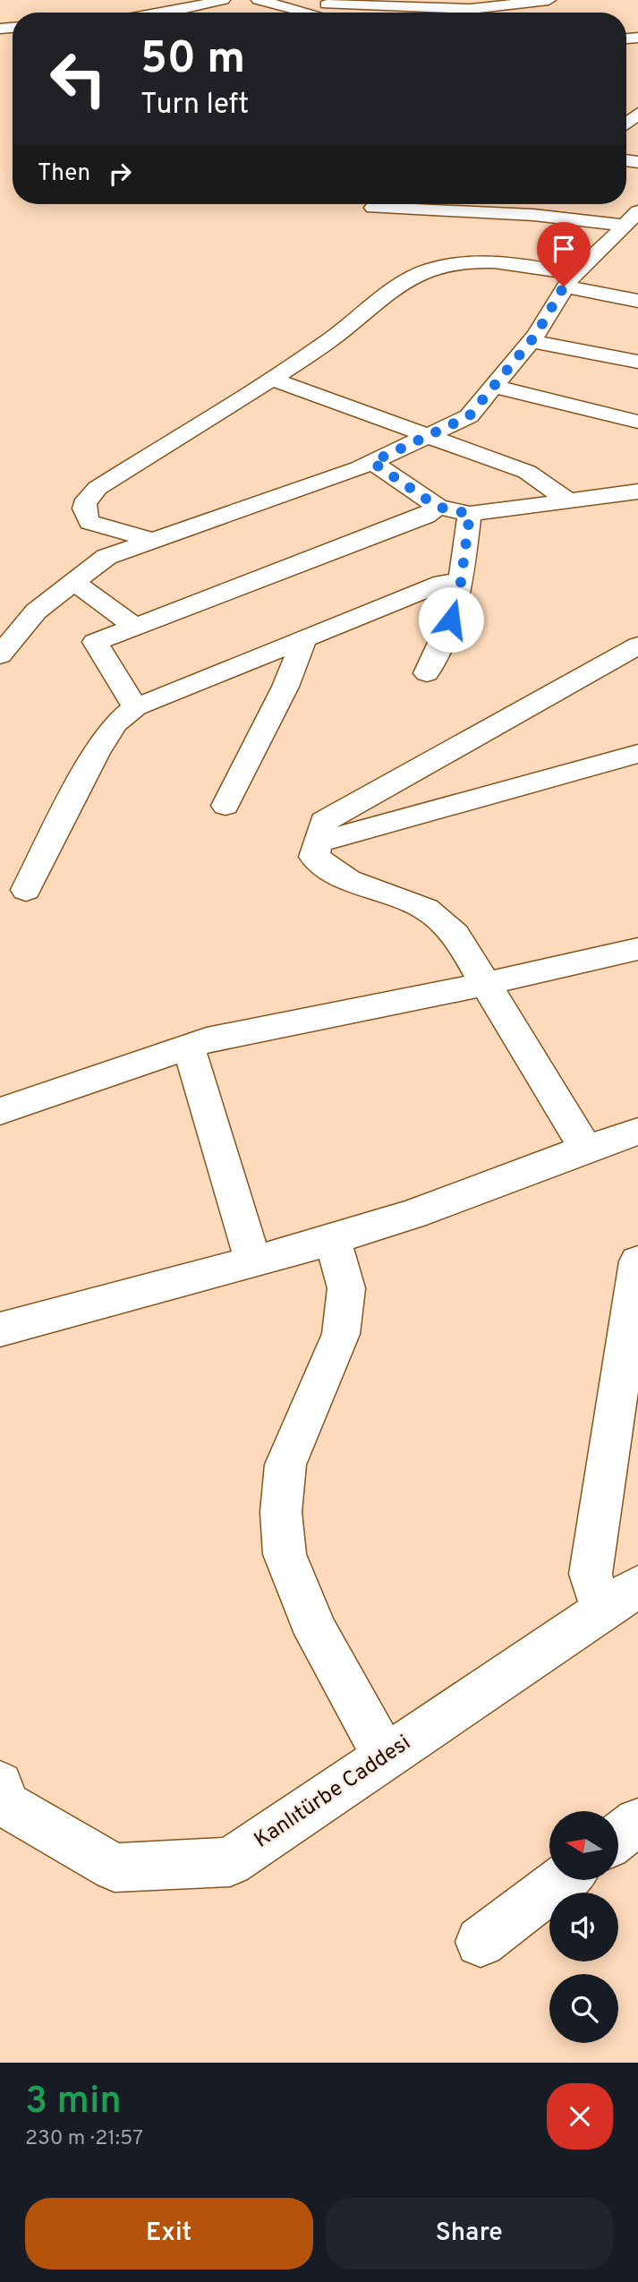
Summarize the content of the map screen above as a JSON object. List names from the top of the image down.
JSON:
{
  "streets": {
    "street": ["Kanlıtürbe Caddesi"]
  },
  "north": "left",
  "page": {
    "turn": ["50 m", "Turn left"],
    "then": "Then",
    "heading": ["3 min", "230 m · 21:57"],
    "buttons": ["Exit", "Share"]
  }
}
